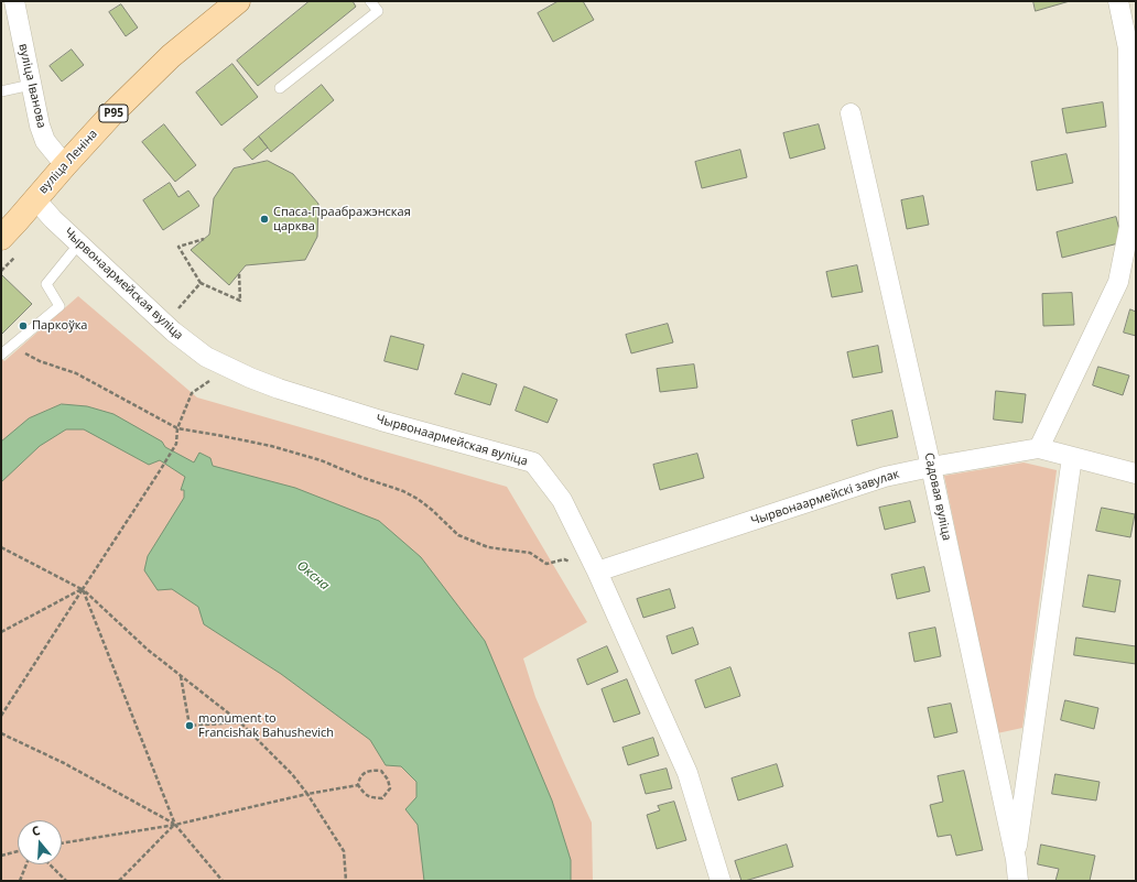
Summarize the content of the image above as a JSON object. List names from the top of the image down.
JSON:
{
  "streets": {
    "main road": ["Р95", "вуліца Леніна"],
    "street": [
      "вуліца Іванова",
      "Чырвонаармейская вуліца",
      "Садовая вуліца",
      "Чырвонаармейскі завулак"
    ]
  },
  "crossings": [
    ["вуліца Іванова", "вуліца Леніна"],
    ["вуліца Леніна", "Чырвонаармейская вуліца"],
    ["Чырвонаармейская вуліца", "Чырвонаармейскі завулак"],
    ["Садовая вуліца", "Чырвонаармейскі завулак"]
  ],
  "water": ["Оксна"],
  "places": ["Спаса-Праабражэнская царква", "Паркоўка", "monument to Francishak Bahushevich"],
  "north": "top"
}
